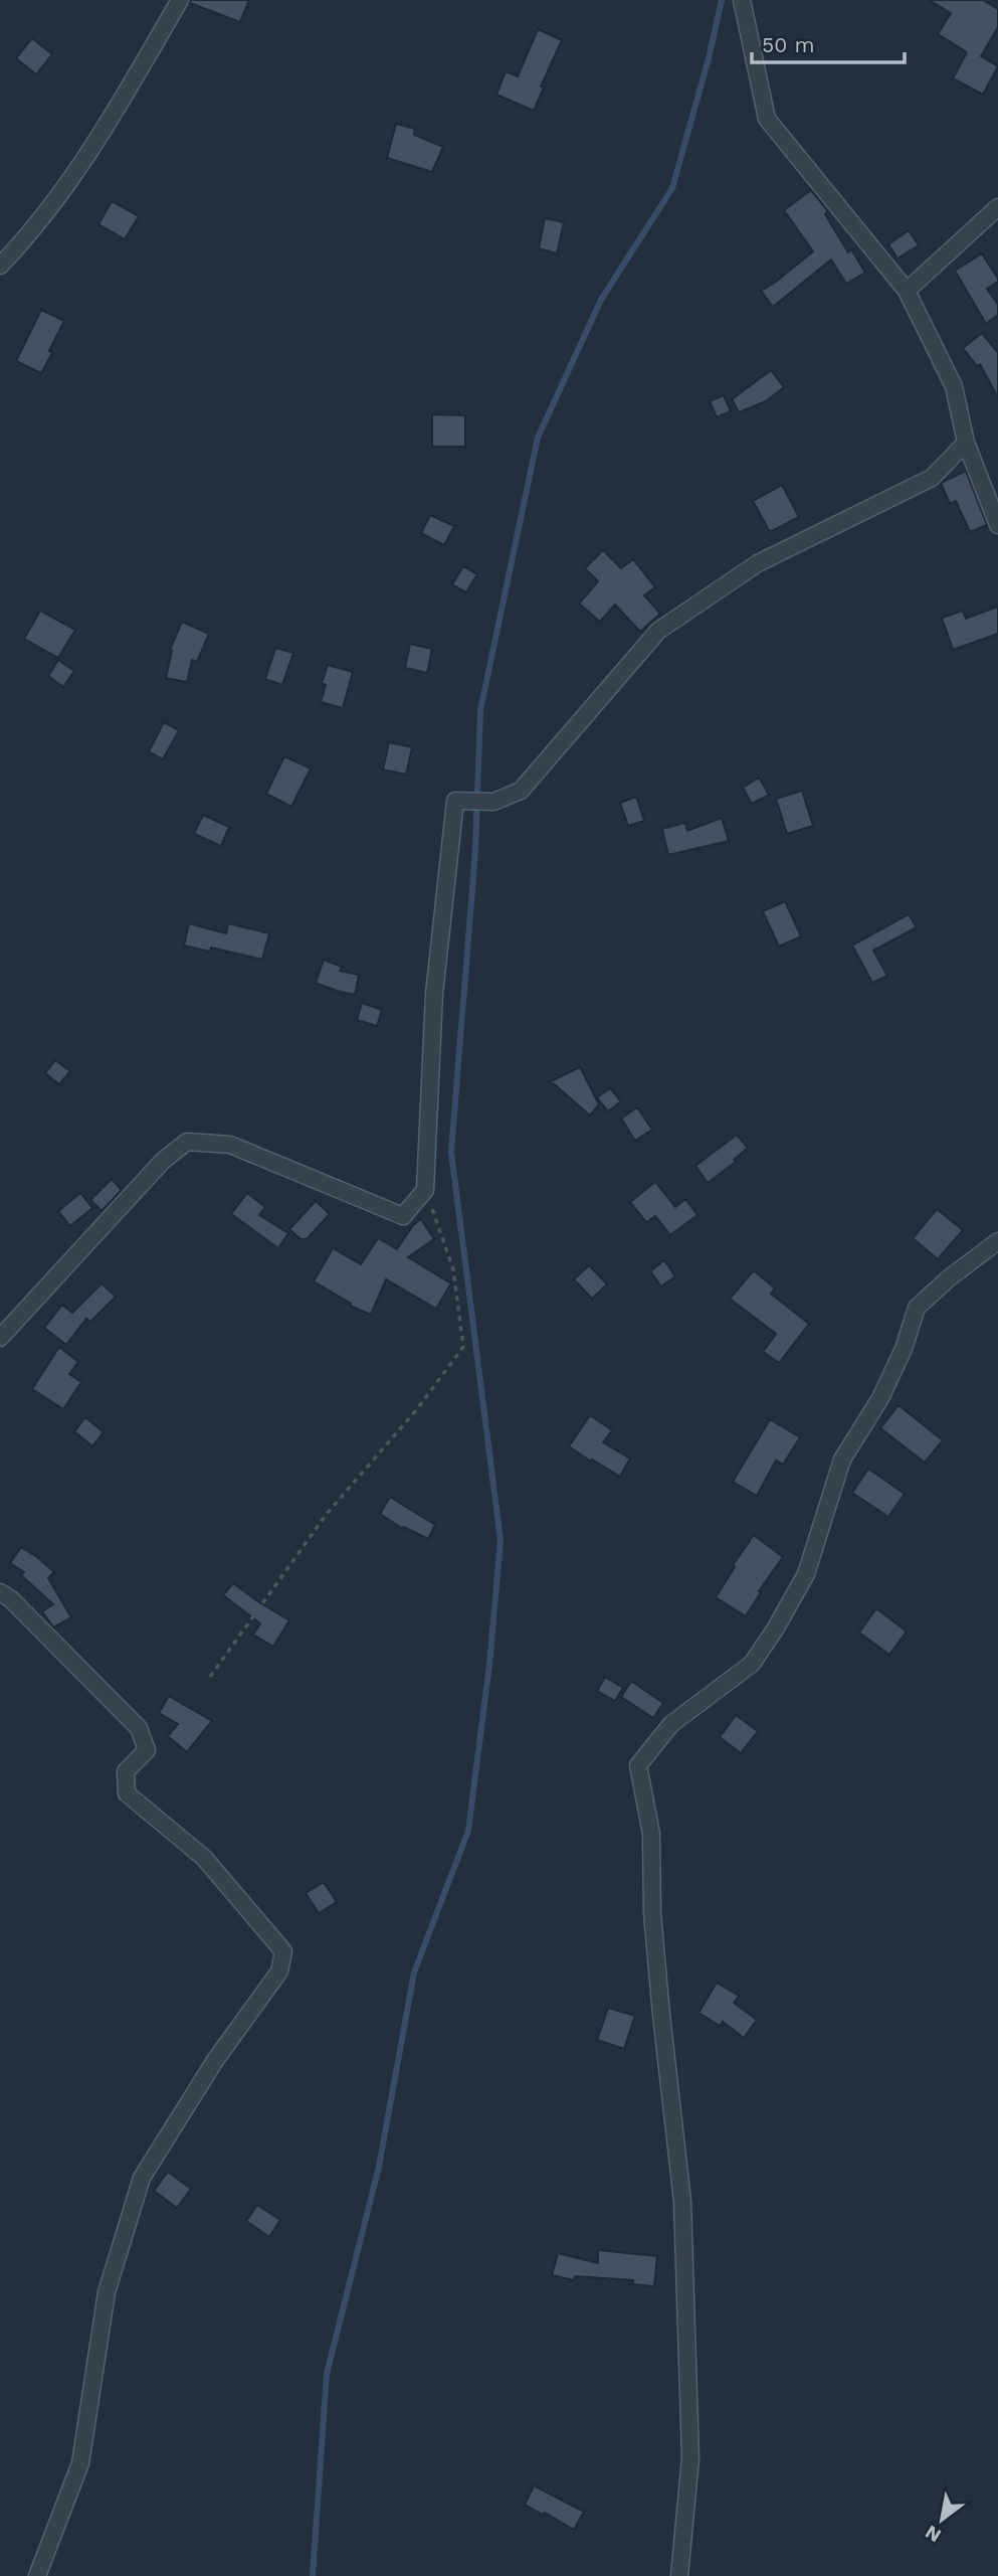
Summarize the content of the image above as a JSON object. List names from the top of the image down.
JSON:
{
  "scale_bar": "50 m",
  "north": "bottom left"
}
